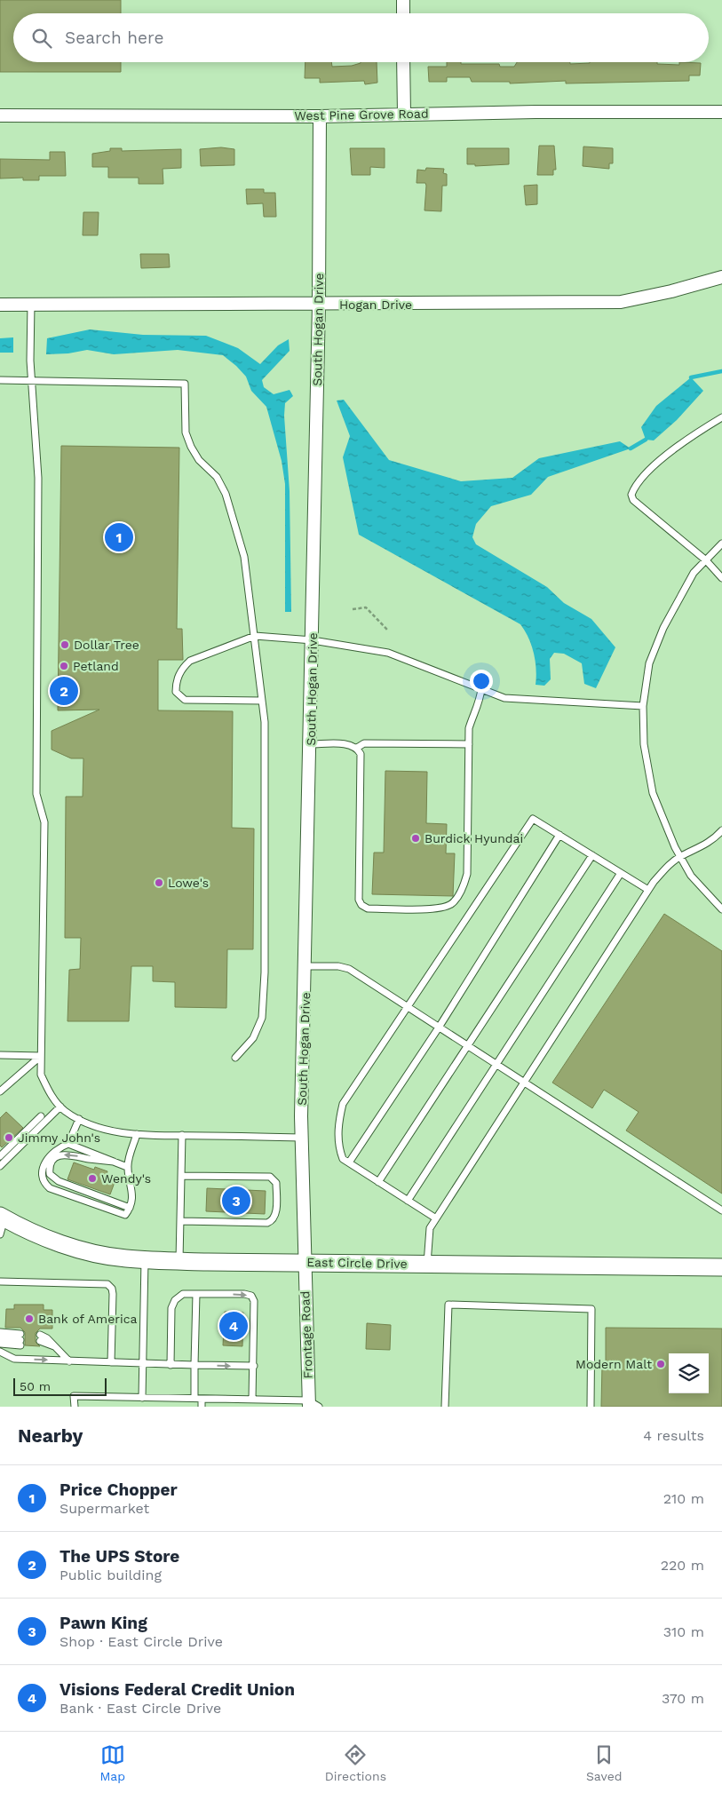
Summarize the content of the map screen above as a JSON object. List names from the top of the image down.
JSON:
{
  "streets": {
    "street": [
      "West Pine Grove Road",
      "Hogan Drive",
      "South Hogan Drive",
      "East Circle Drive",
      "Frontage Road"
    ]
  },
  "crossings": [
    ["West Pine Grove Road", "South Hogan Drive"],
    ["Hogan Drive", "South Hogan Drive"],
    ["South Hogan Drive", "East Circle Drive"],
    ["South Hogan Drive", "Frontage Road"],
    ["East Circle Drive", "Frontage Road"]
  ],
  "places": [
    "Dollar Tree",
    "Petland",
    "Burdick Hyundai",
    "Lowe's",
    "Jimmy John's",
    "Wendy's",
    "Bank of America",
    "Modern Malt"
  ],
  "scale_bar": "50 m",
  "page": {
    "search": "Search here",
    "pins": [
      "1",
      "2",
      "3",
      "4"
    ],
    "scale": "50 m",
    "heading": ["Nearby", "4 results"],
    "list": [
      {
        "mark": "1",
        "name": "Price Chopper",
        "note": "Supermarket",
        "value": "210 m"
      },
      {
        "mark": "2",
        "name": "The UPS Store",
        "note": "Public building",
        "value": "220 m"
      },
      {
        "mark": "3",
        "name": "Pawn King",
        "note": "Shop · East Circle Drive",
        "value": "310 m"
      },
      {
        "mark": "4",
        "name": "Visions Federal Credit Union",
        "note": "Bank · East Circle Drive",
        "value": "370 m"
      }
    ],
    "nav": ["Map", "Directions", "Saved"]
  }
}
